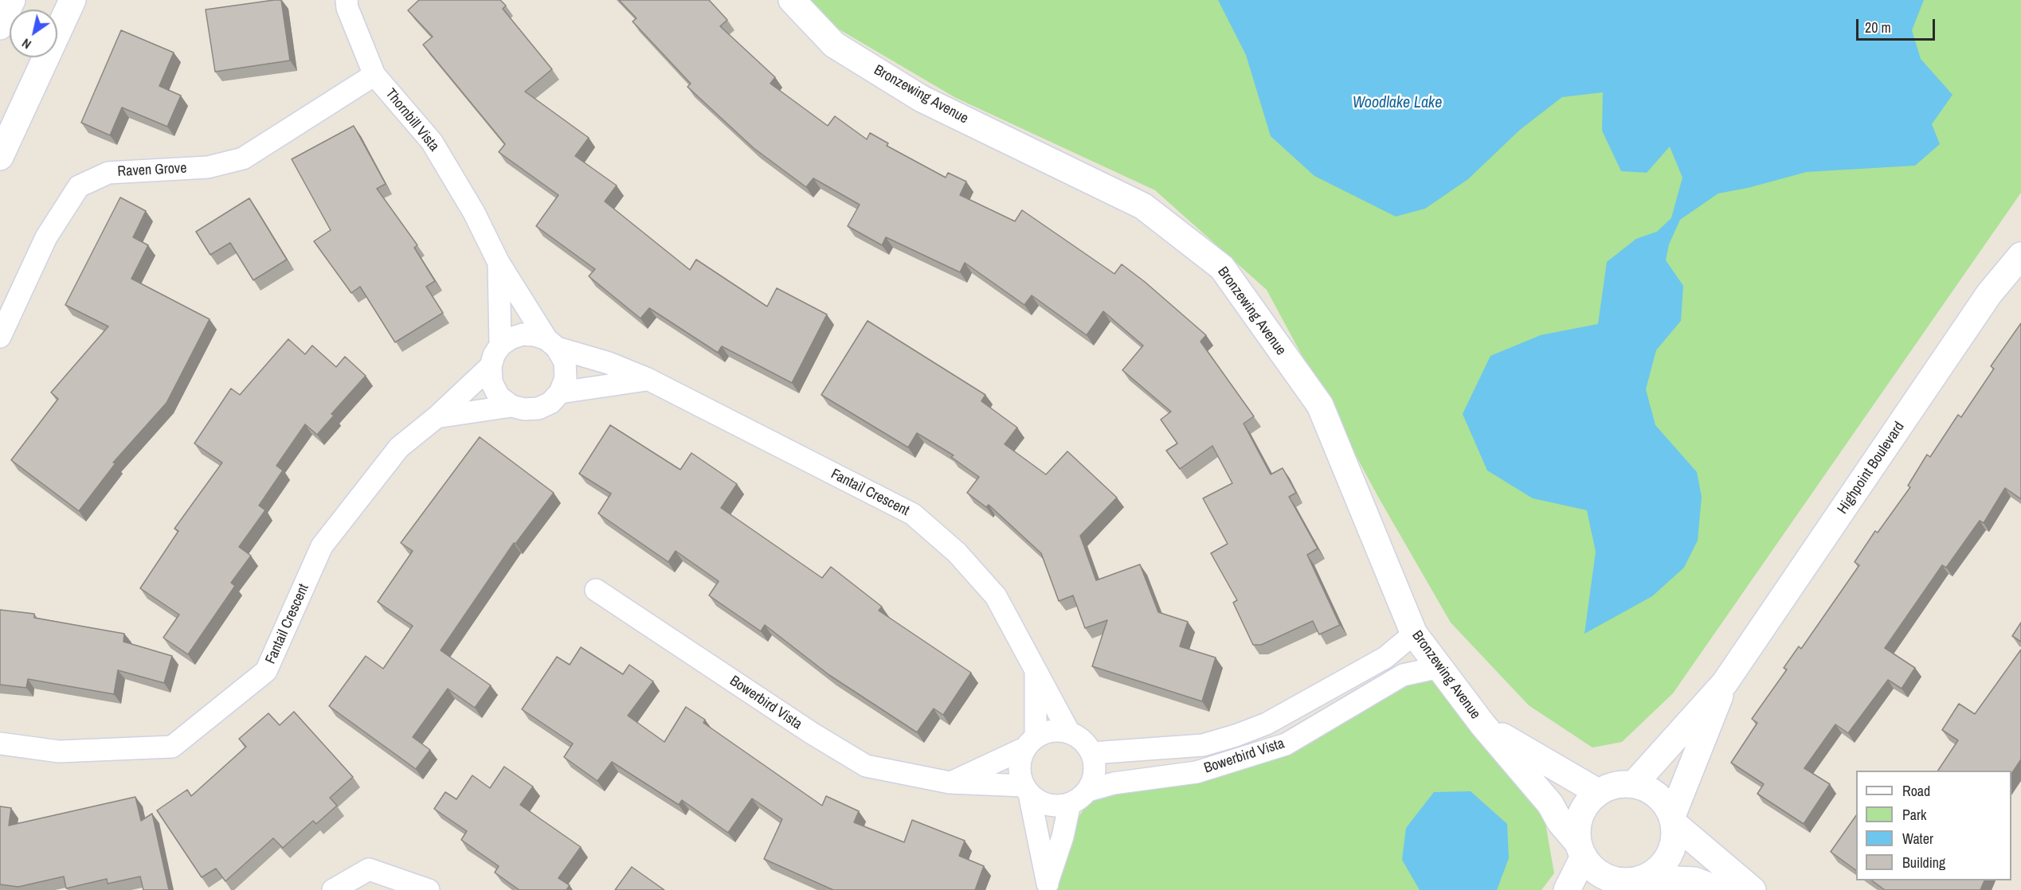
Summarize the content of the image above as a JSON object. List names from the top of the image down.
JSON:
{
  "streets": {
    "street": [
      "Bronzewing Avenue",
      "Thornbill Vista",
      "Raven Grove",
      "Highpoint Boulevard",
      "Fantail Crescent",
      "Bowerbird Vista"
    ]
  },
  "crossings": [
    ["Bronzewing Avenue", "Highpoint Boulevard"],
    ["Bronzewing Avenue", "Bowerbird Vista"],
    ["Thornbill Vista", "Raven Grove"],
    ["Thornbill Vista", "Fantail Crescent"],
    ["Fantail Crescent", "Bowerbird Vista"]
  ],
  "water": ["Woodlake Lake"],
  "legend": [
    "Road",
    "Park",
    "Water",
    "Building"
  ],
  "scale_bar": "20 m",
  "north": "bottom left"
}
